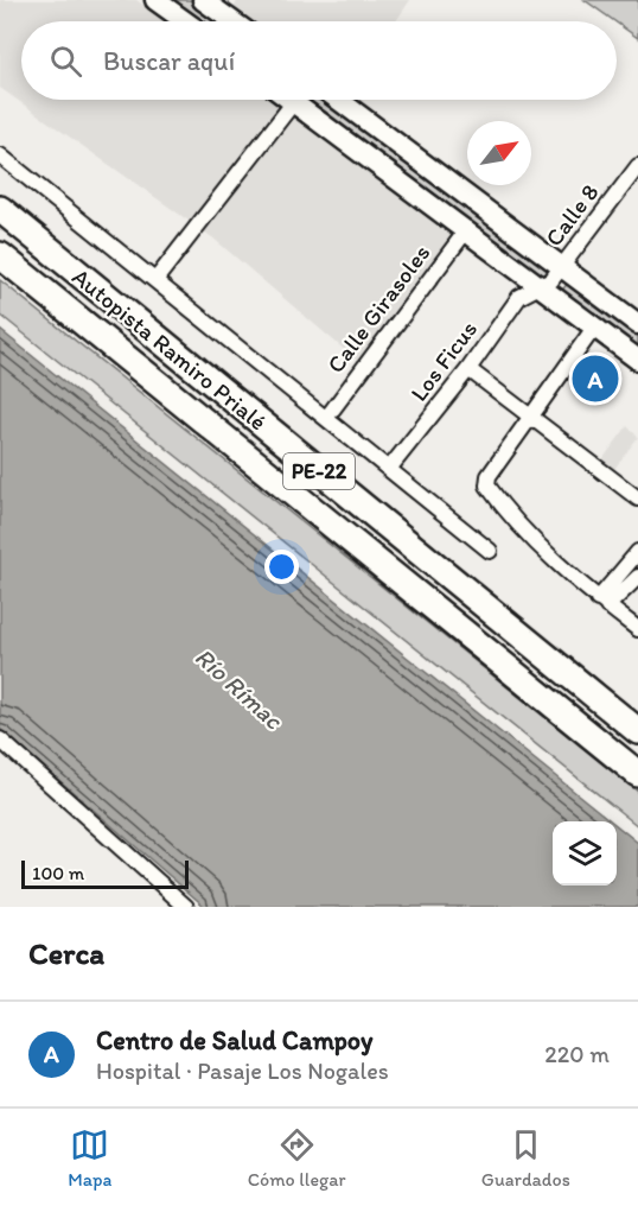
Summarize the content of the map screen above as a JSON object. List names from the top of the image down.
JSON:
{
  "streets": {
    "highway": ["Autopista Ramiro Prialé", "PE-22"],
    "street": ["Calle 8", "Calle Girasoles", "Los Ficus"]
  },
  "crossings": [
    ["Calle 8", "Los Ficus"]
  ],
  "water": ["Río Rímac"],
  "scale_bar": "100 m",
  "north": "top right",
  "page": {
    "search": "Buscar aquí",
    "pins": "A",
    "scale": "100 m",
    "heading": "Cerca",
    "list": [
      {
        "mark": "A",
        "name": "Centro de Salud Campoy",
        "note": "Hospital · Pasaje Los Nogales",
        "value": "220 m"
      }
    ],
    "nav": ["Mapa", "Cómo llegar", "Guardados"]
  }
}
